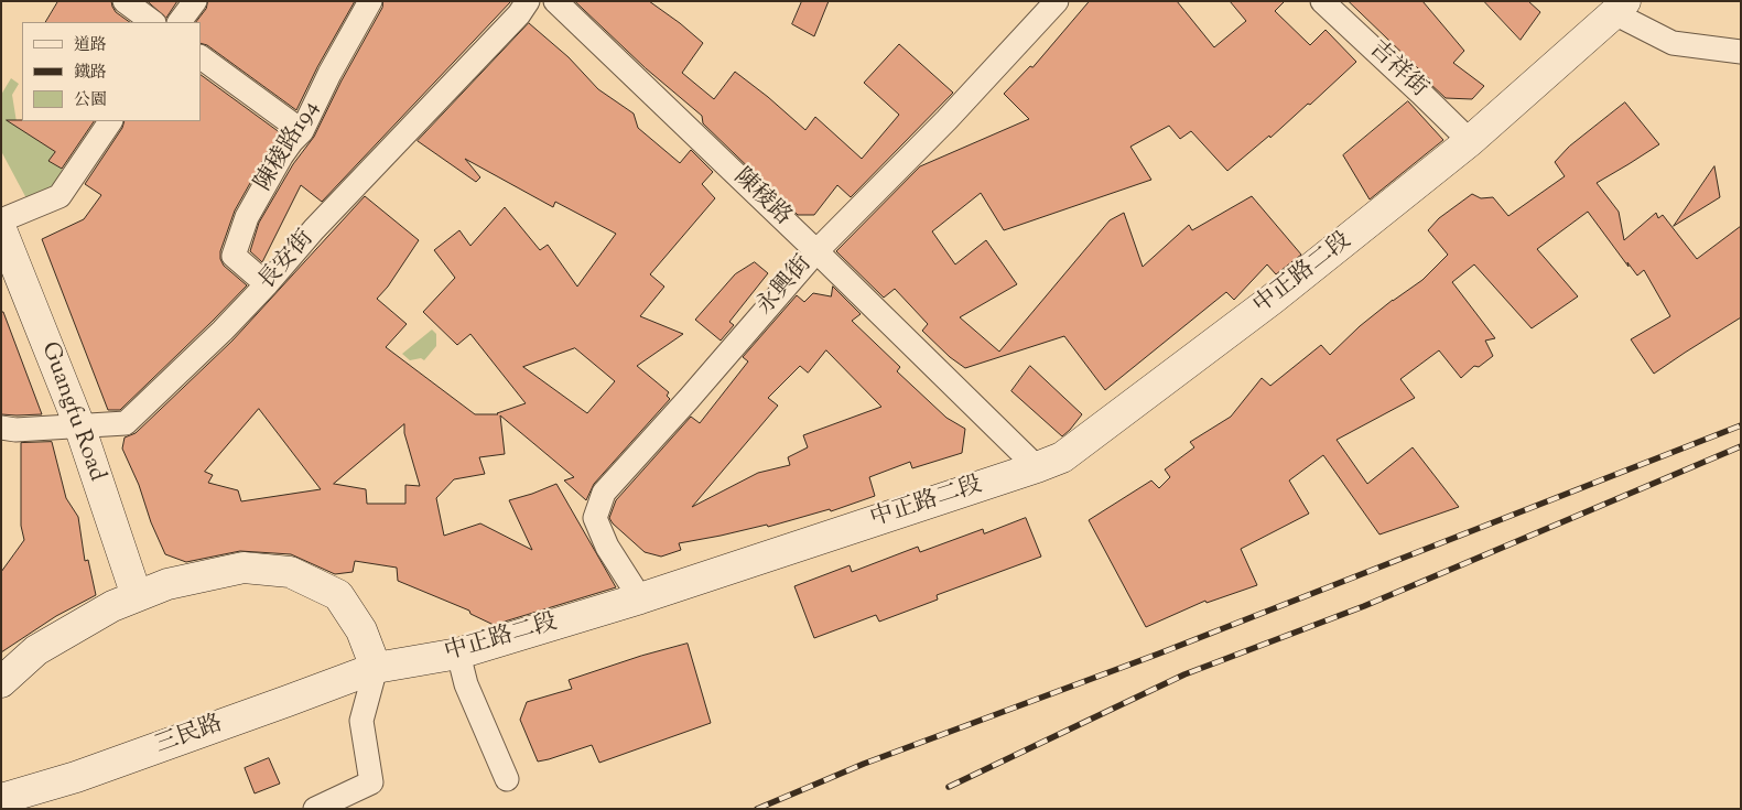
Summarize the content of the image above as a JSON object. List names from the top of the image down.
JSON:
{
  "streets": {
    "street": [
      "吉祥街",
      "陳稜路194",
      "陳稜路",
      "長安街",
      "中正路二段",
      "永興街",
      "Guangfu Road",
      "三民路"
    ]
  },
  "crossings": [
    ["吉祥街", "中正路二段"],
    ["陳稜路194", "長安街"],
    ["陳稜路", "中正路二段"],
    ["陳稜路", "永興街"],
    ["長安街", "Guangfu Road"],
    ["中正路二段", "永興街"],
    ["中正路二段", "三民路"]
  ],
  "legend": ["道路", "鐵路", "公園"]
}
